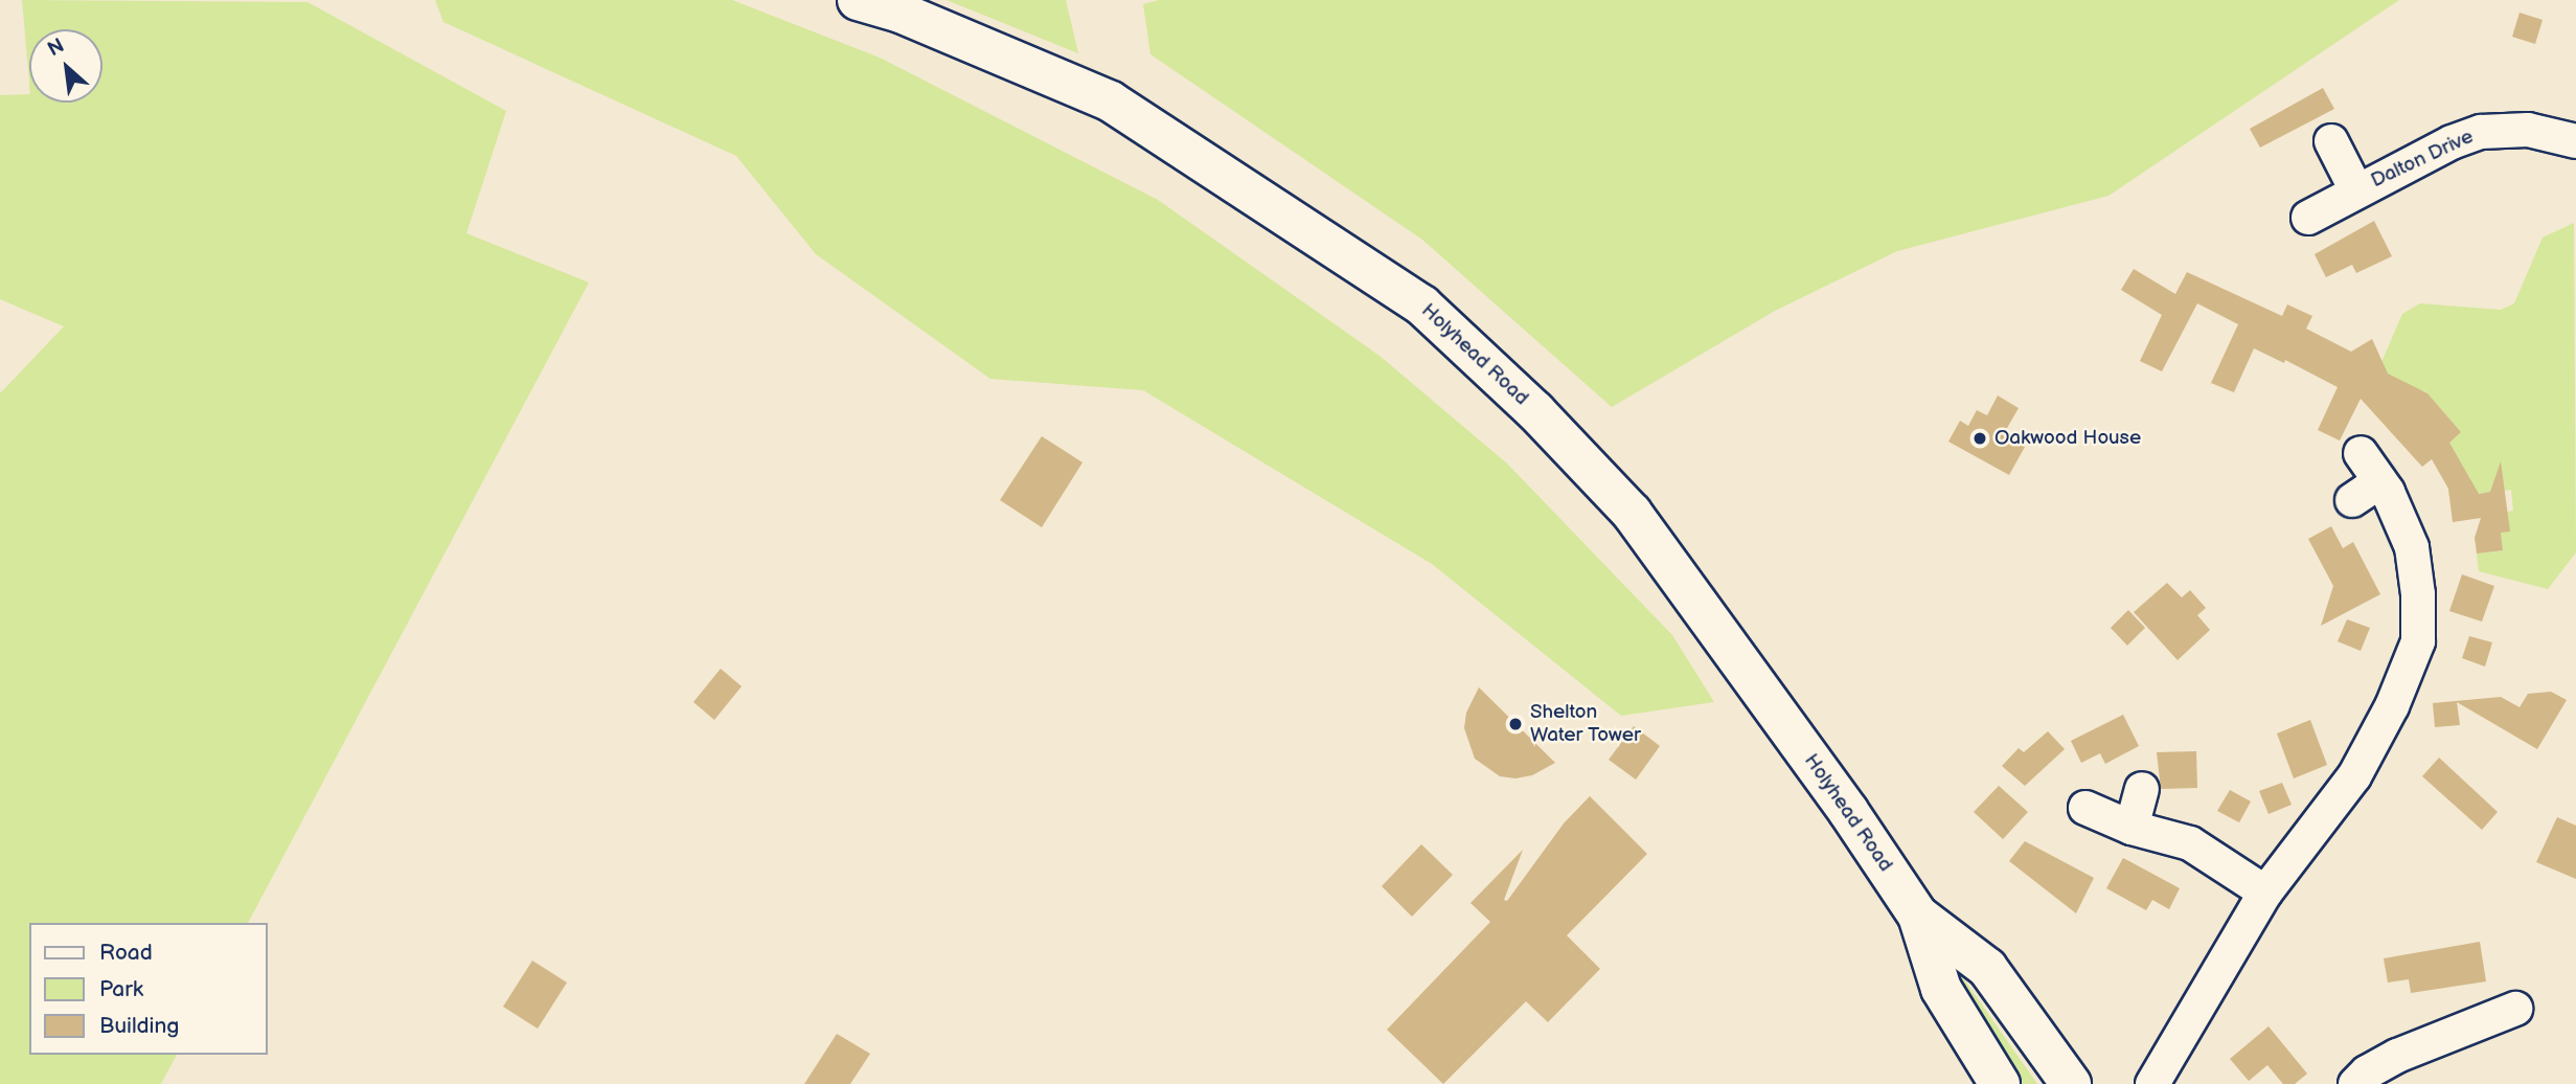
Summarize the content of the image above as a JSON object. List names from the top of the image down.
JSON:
{
  "streets": {
    "main road": ["Holyhead Road"],
    "street": ["Dalton Drive"]
  },
  "places": ["Oakwood House", "Shelton Water Tower"],
  "legend": ["Road", "Park", "Building"],
  "north": "top left"
}
